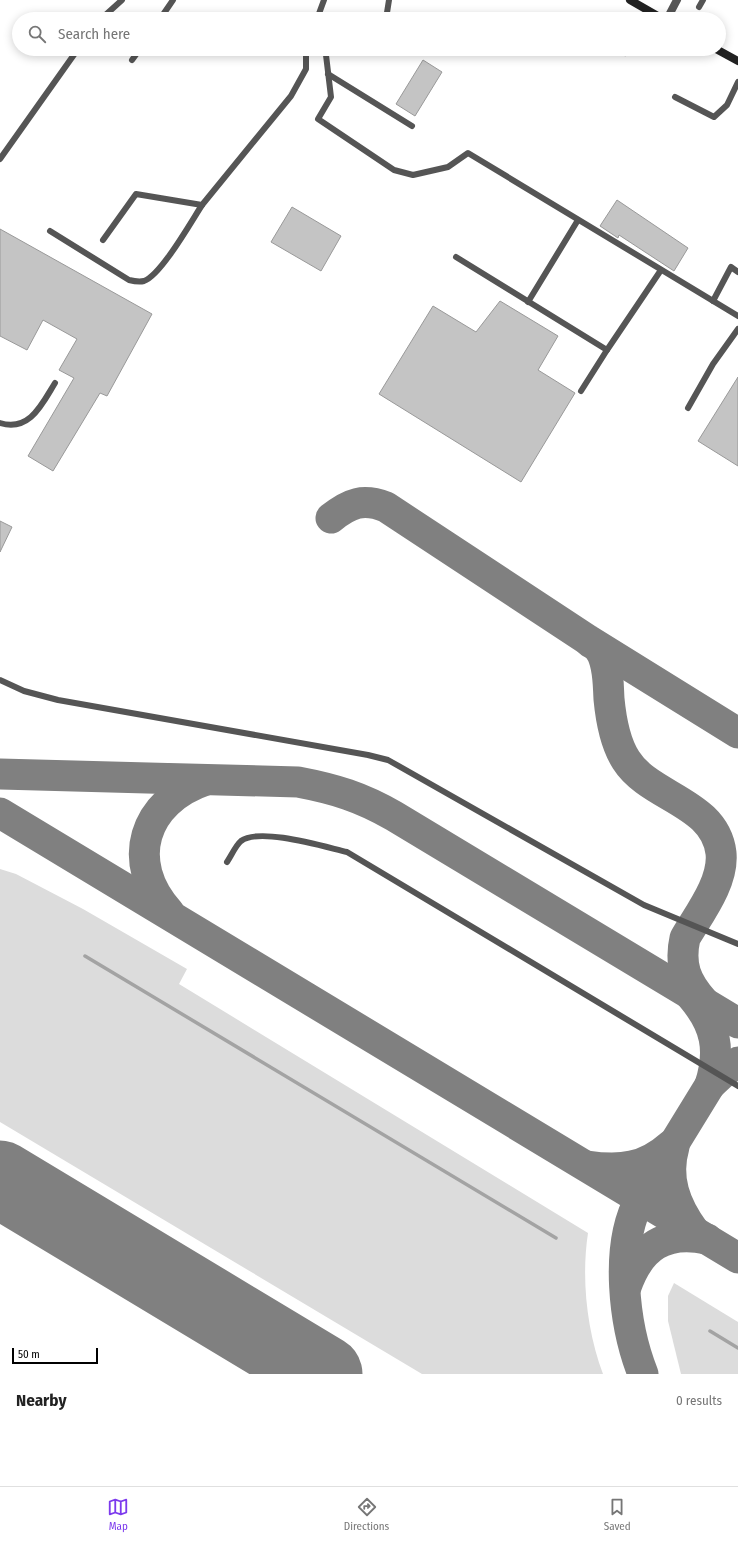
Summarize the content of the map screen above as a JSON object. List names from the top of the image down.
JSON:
{
  "scale_bar": "50 m",
  "page": {
    "search": "Search here",
    "scale": "50 m",
    "heading": ["Nearby", "0 results"],
    "nav": ["Map", "Directions", "Saved"]
  }
}
